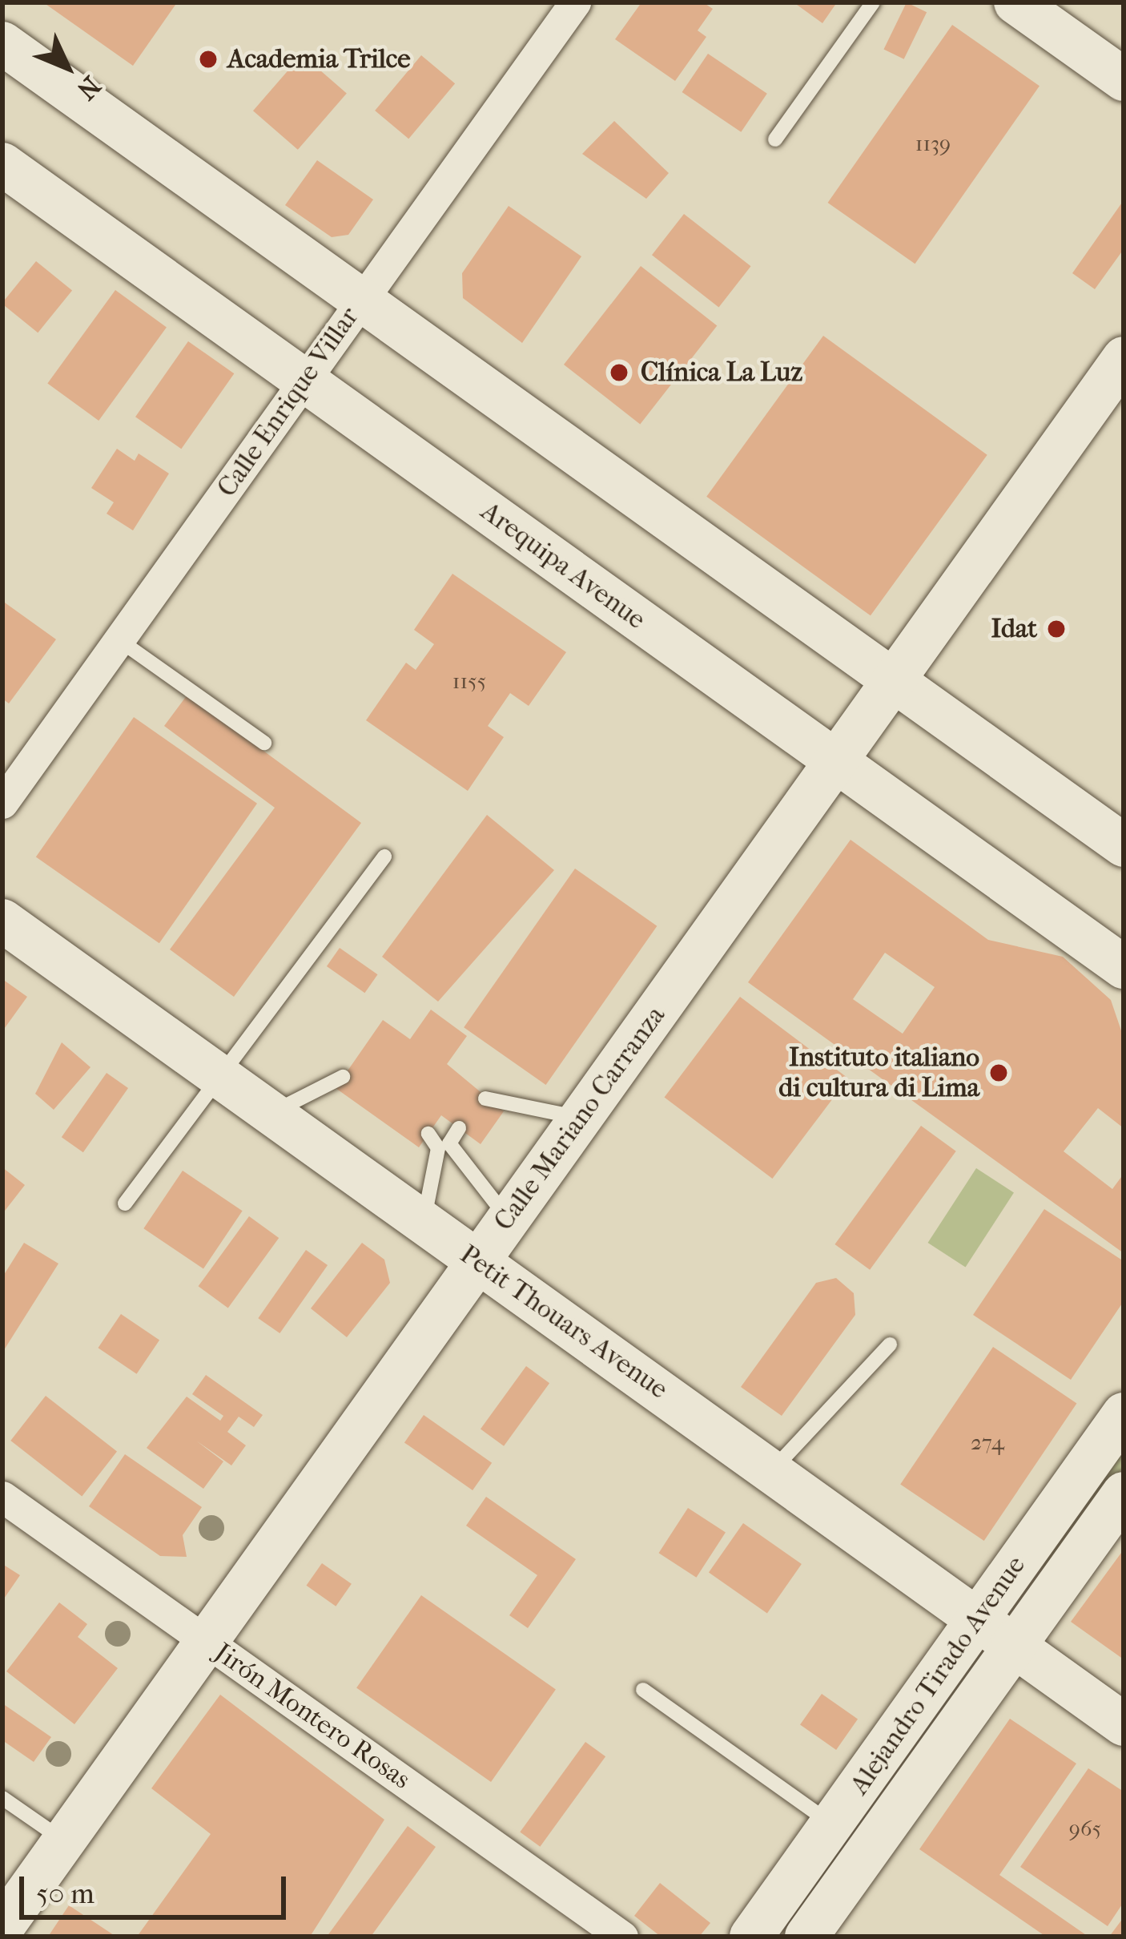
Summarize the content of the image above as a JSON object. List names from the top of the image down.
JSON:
{
  "streets": {
    "main road": [
      "Arequipa Avenue",
      "Calle Mariano Carranza",
      "Petit Thouars Avenue",
      "Alejandro Tirado Avenue"
    ],
    "street": ["Calle Enrique Villar", "Jirón Montero Rosas"]
  },
  "crossings": [
    ["Calle Enrique Villar", "Arequipa Avenue"],
    ["Arequipa Avenue", "Calle Mariano Carranza"],
    ["Calle Mariano Carranza", "Petit Thouars Avenue"],
    ["Calle Mariano Carranza", "Jirón Montero Rosas"],
    ["Petit Thouars Avenue", "Alejandro Tirado Avenue"]
  ],
  "places": [
    "Academia Trilce",
    "Clínica La Luz",
    "Idat",
    "Instituto italiano di cultura di Lima"
  ],
  "house_numbers": [
    "1139",
    "1155",
    "274",
    "965"
  ],
  "scale_bar": "50 m",
  "north": "bottom right"
}
